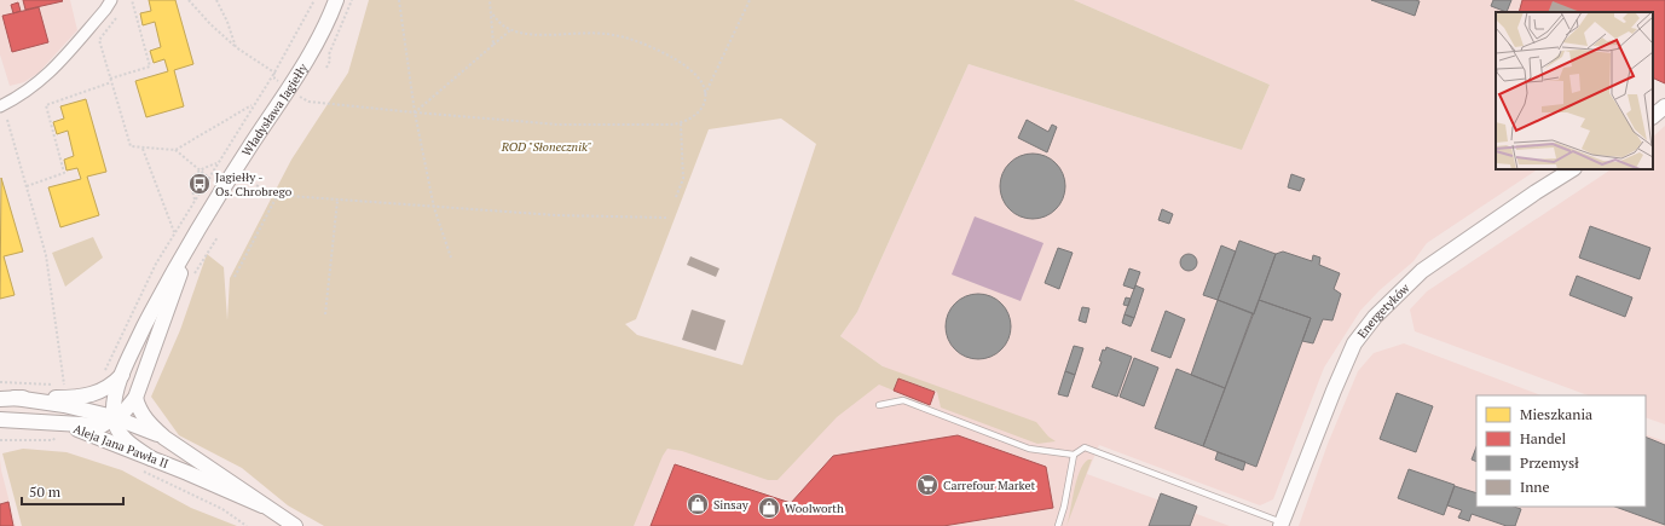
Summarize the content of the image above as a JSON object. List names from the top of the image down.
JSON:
{
  "streets": {
    "street": ["Władysława Jagiełły", "Energetyków", "Aleja Jana Pawła II"]
  },
  "crossings": [
    ["Władysława Jagiełły", "Aleja Jana Pawła II"]
  ],
  "parks": ["ROD \"Słonecznik\""],
  "places": {
    "bus stop": ["Jagiełły - Os. Chrobrego"],
    "supermarket": ["Carrefour Market"],
    "shop": ["Sinsay", "Woolworth"]
  },
  "legend": [
    "Mieszkania",
    "Handel",
    "Przemysł",
    "Inne"
  ],
  "scale_bar": "50 m"
}
